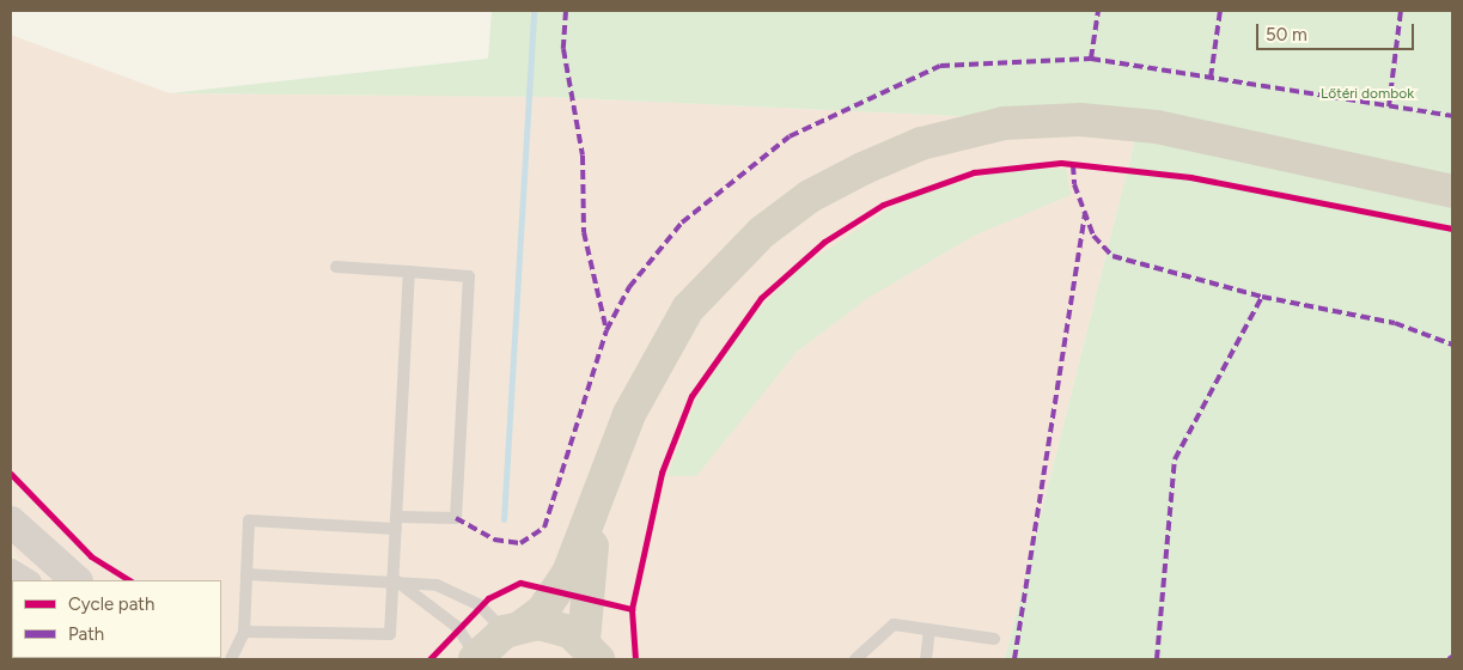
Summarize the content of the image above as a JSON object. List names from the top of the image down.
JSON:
{
  "parks": ["Lőtéri dombok"],
  "legend": ["Cycle path", "Path"],
  "scale_bar": "50 m"
}
